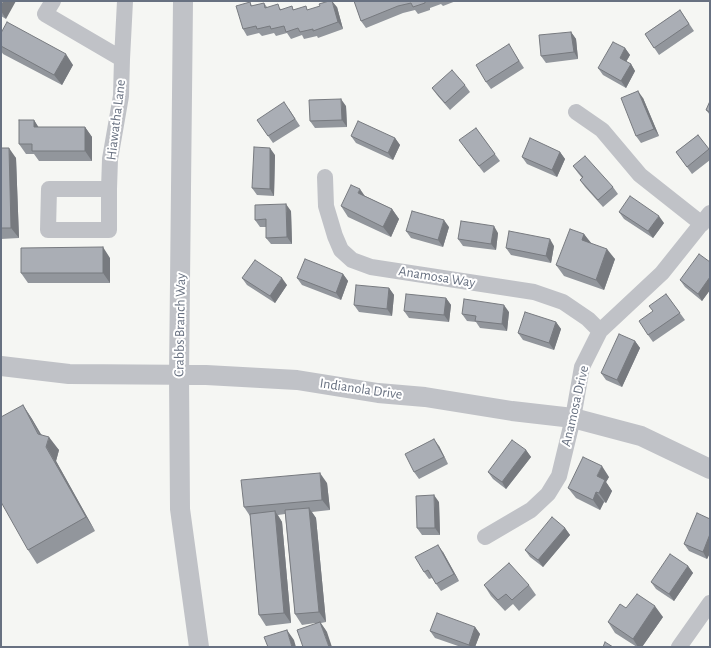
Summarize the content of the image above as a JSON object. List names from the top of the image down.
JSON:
{
  "streets": {
    "street": [
      "Hiawatha Lane",
      "Anamosa Way",
      "Crabbs Branch Way",
      "Indianola Drive",
      "Anamosa Drive"
    ]
  },
  "crossings": [
    ["Anamosa Way", "Anamosa Drive"],
    ["Crabbs Branch Way", "Indianola Drive"],
    ["Indianola Drive", "Anamosa Drive"]
  ]
}
